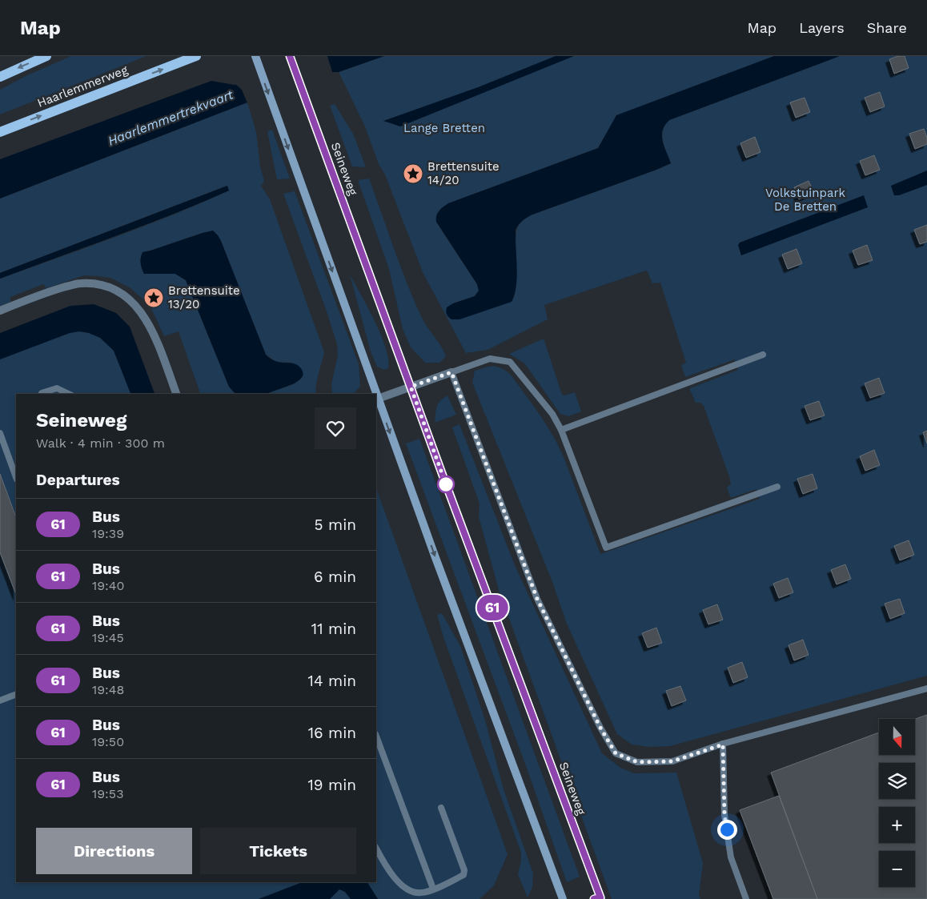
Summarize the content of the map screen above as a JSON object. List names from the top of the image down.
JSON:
{
  "streets": {
    "main road": ["Haarlemmerweg", "Seineweg"]
  },
  "one_way": ["Haarlemmerweg"],
  "water": ["Haarlemmertrekvaart"],
  "parks": ["Lange Bretten", "Volkstuinpark De Bretten"],
  "places": {
    "place": ["Brettensuite 14/20", "Brettensuite 13/20"]
  },
  "lines": ["bus line 61"],
  "north": "bottom",
  "page": {
    "header": "Map",
    "nav": ["Map", "Layers", "Share"],
    "on_map": "61",
    "heading": [
      ["Seineweg", "Walk · 4 min · 300 m"],
      "Departures"
    ],
    "list": [
      {
        "mark": "61",
        "name": "Bus",
        "note": "19:39",
        "value": "5 min"
      },
      {
        "mark": "61",
        "name": "Bus",
        "note": "19:40",
        "value": "6 min"
      },
      {
        "mark": "61",
        "name": "Bus",
        "note": "19:45",
        "value": "11 min"
      },
      {
        "mark": "61",
        "name": "Bus",
        "note": "19:48",
        "value": "14 min"
      },
      {
        "mark": "61",
        "name": "Bus",
        "note": "19:50",
        "value": "16 min"
      },
      {
        "mark": "61",
        "name": "Bus",
        "note": "19:53",
        "value": "19 min"
      }
    ],
    "map_buttons": ["+", "−"],
    "buttons": ["Directions", "Tickets"]
  }
}
